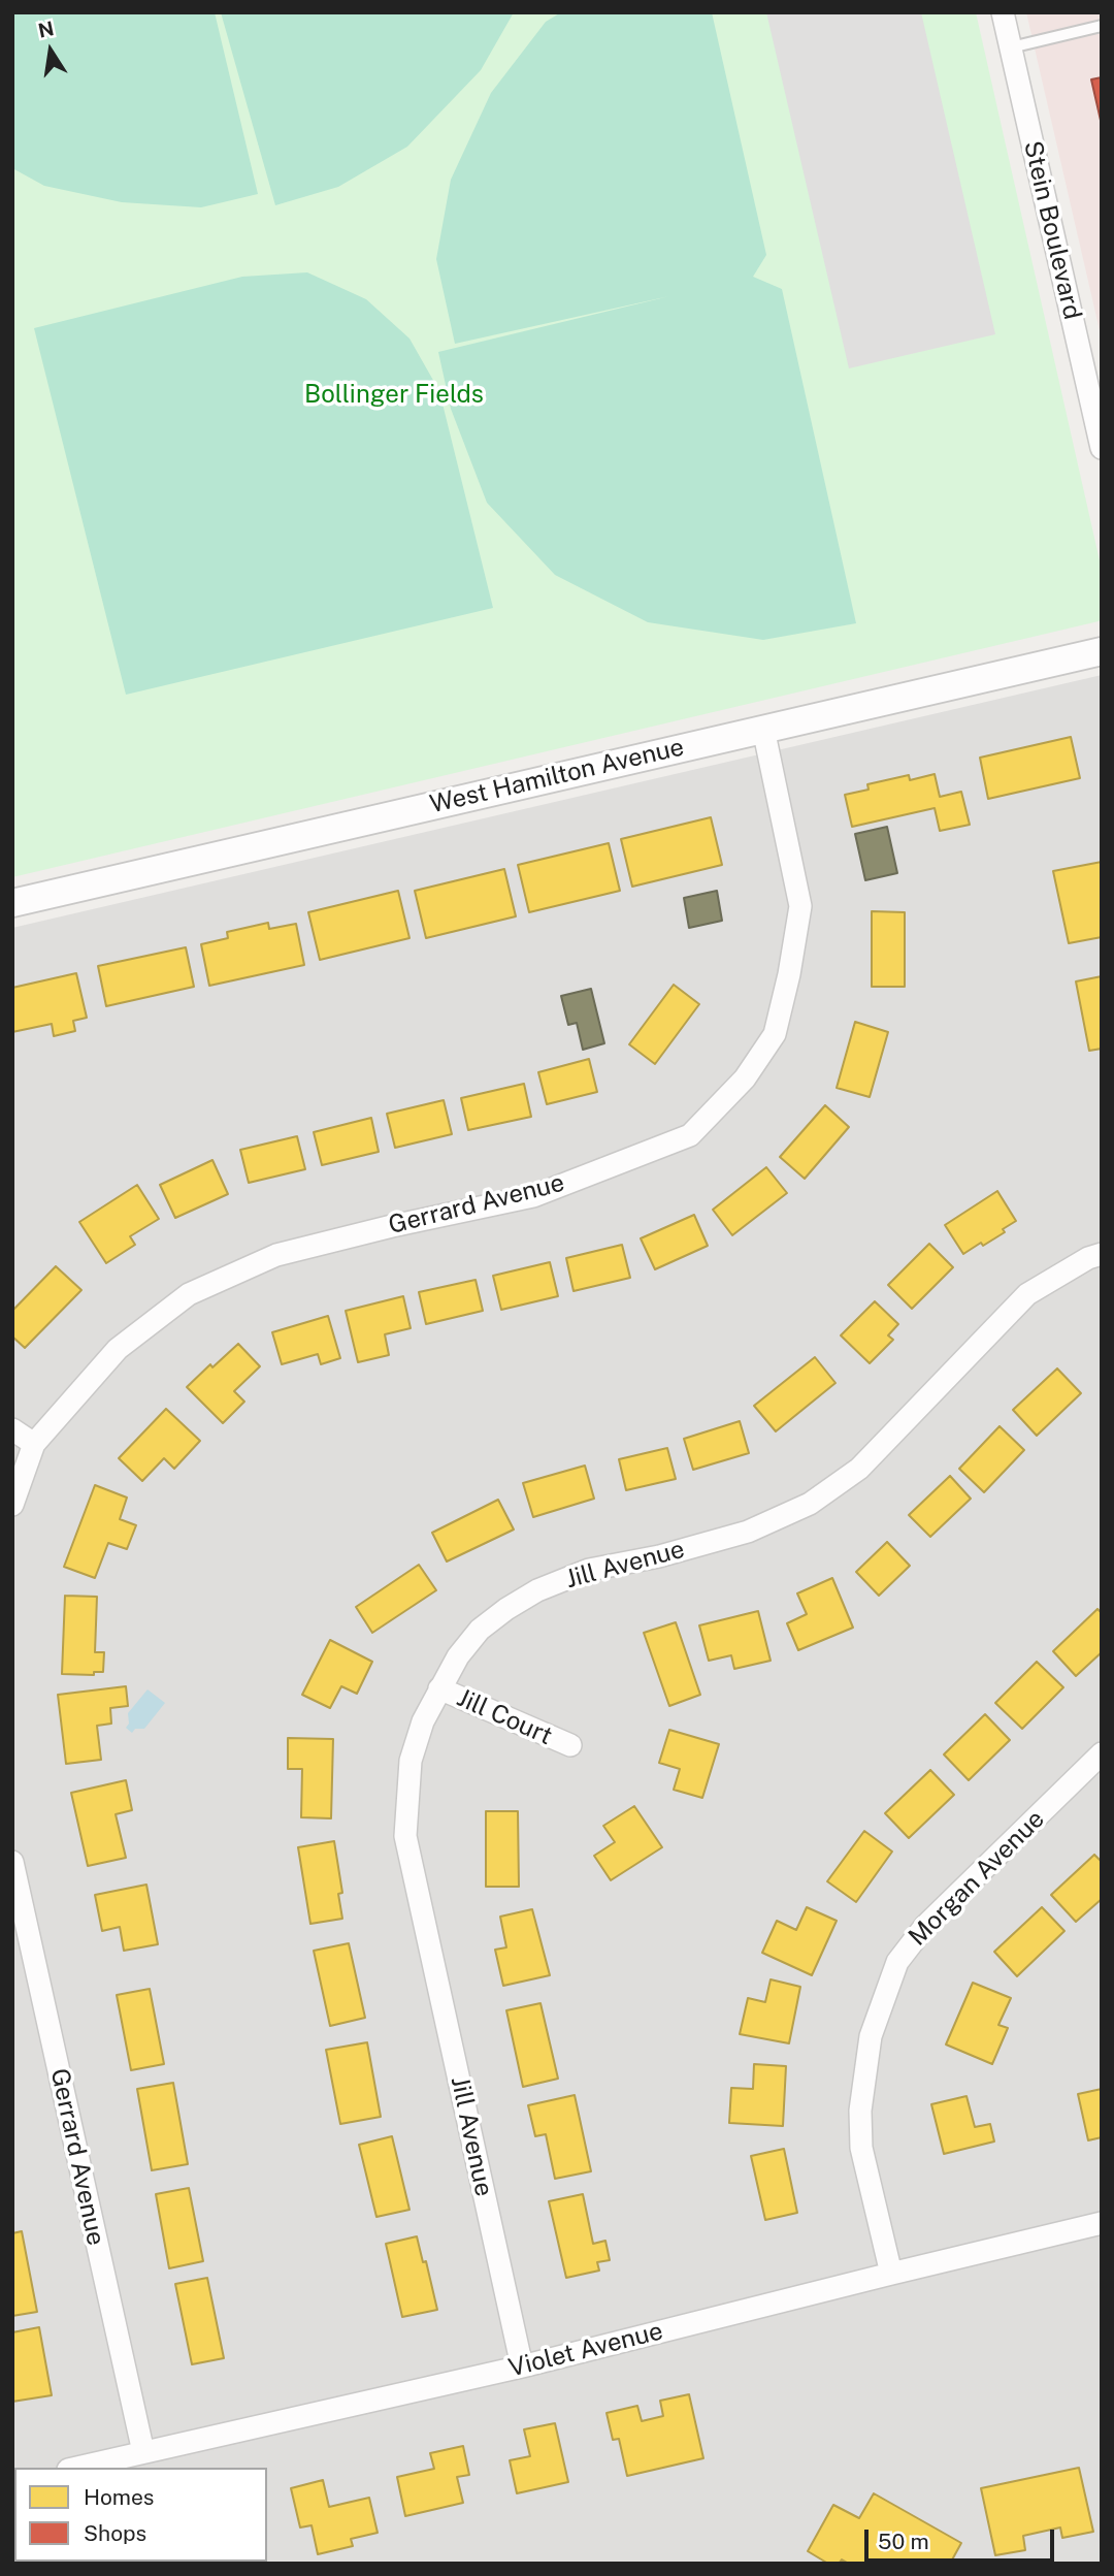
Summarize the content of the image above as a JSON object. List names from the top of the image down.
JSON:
{
  "streets": {
    "street": [
      "Stein Boulevard",
      "West Hamilton Avenue",
      "Gerrard Avenue",
      "Jill Avenue",
      "Jill Court",
      "Morgan Avenue",
      "Violet Avenue"
    ]
  },
  "crossings": [
    ["West Hamilton Avenue", "Gerrard Avenue"],
    ["Gerrard Avenue", "Violet Avenue"],
    ["Jill Avenue", "Jill Court"],
    ["Jill Avenue", "Violet Avenue"],
    ["Morgan Avenue", "Violet Avenue"]
  ],
  "parks": ["Bollinger Fields"],
  "legend": ["Homes", "Shops"],
  "scale_bar": "50 m",
  "north": "top"
}
